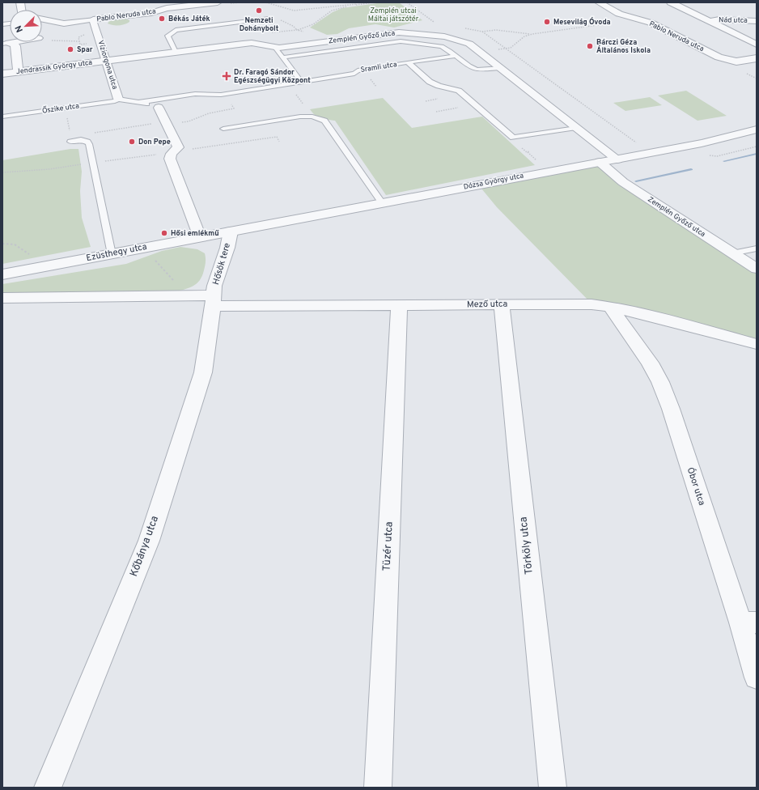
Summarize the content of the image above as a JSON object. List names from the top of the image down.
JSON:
{
  "streets": {
    "street": [
      "Pablo Neruda utca",
      "Nád utca",
      "Zemplén Győző utca",
      "Víziorgona utca",
      "Jendrassik György utca",
      "Dózsa György utca",
      "Ezüsthegy utca",
      "Hősök tere",
      "Mező utca",
      "Óbor utca",
      "Törköly utca",
      "Kőbánya utca",
      "Tüzér utca"
    ],
    "lane": ["Sramli utca", "Őszike utca"]
  },
  "crossings": [
    ["Pablo Neruda utca", "Víziorgona utca"],
    ["Zemplén Győző utca", "Víziorgona utca"],
    ["Zemplén Győző utca", "Jendrassik György utca"],
    ["Zemplén Győző utca", "Sramli utca"],
    ["Zemplén Győző utca", "Dózsa György utca"],
    ["Víziorgona utca", "Jendrassik György utca"],
    ["Víziorgona utca", "Sramli utca"],
    ["Víziorgona utca", "Őszike utca"],
    ["Víziorgona utca", "Ezüsthegy utca"],
    ["Dózsa György utca", "Ezüsthegy utca"],
    ["Dózsa György utca", "Hősök tere"],
    ["Ezüsthegy utca", "Hősök tere"],
    ["Hősök tere", "Mező utca"],
    ["Hősök tere", "Kőbánya utca"],
    ["Mező utca", "Óbor utca"],
    ["Mező utca", "Törköly utca"],
    ["Mező utca", "Kőbánya utca"],
    ["Mező utca", "Tüzér utca"]
  ],
  "parks": ["Zemplén utcai Máltai játszótér"],
  "places": {
    "other": [
      "Nemzeti Dohánybolt",
      "Békás Játék",
      "Mesevilág Óvoda",
      "Bárczi Géza Általános Iskola",
      "Spar",
      "Don Pepe",
      "Hősi emlékmű"
    ],
    "health": ["Dr. Faragó Sándor Egészségügyi Központ"]
  },
  "north": "bottom left"
}
